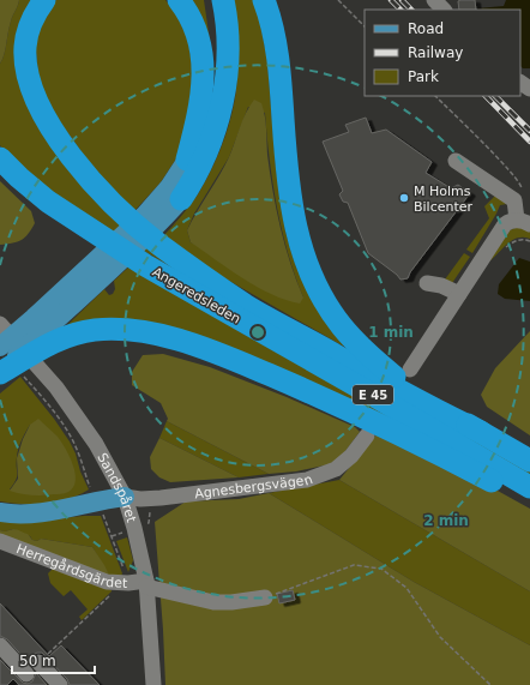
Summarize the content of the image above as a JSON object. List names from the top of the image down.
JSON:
{
  "streets": {
    "highway": ["Angeredsleden", "E 45"],
    "street": ["Agnesbergsvägen", "Sandspåret", "Herregårdsgärdet"]
  },
  "crossings": [
    ["Agnesbergsvägen", "Sandspåret"],
    ["Sandspåret", "Herregårdsgärdet"]
  ],
  "places": ["M Holms Bilcenter"],
  "legend": ["Road", "Railway", "Park"],
  "scale_bar": "50 m",
  "rings": ["1 min", "2 min"]
}
